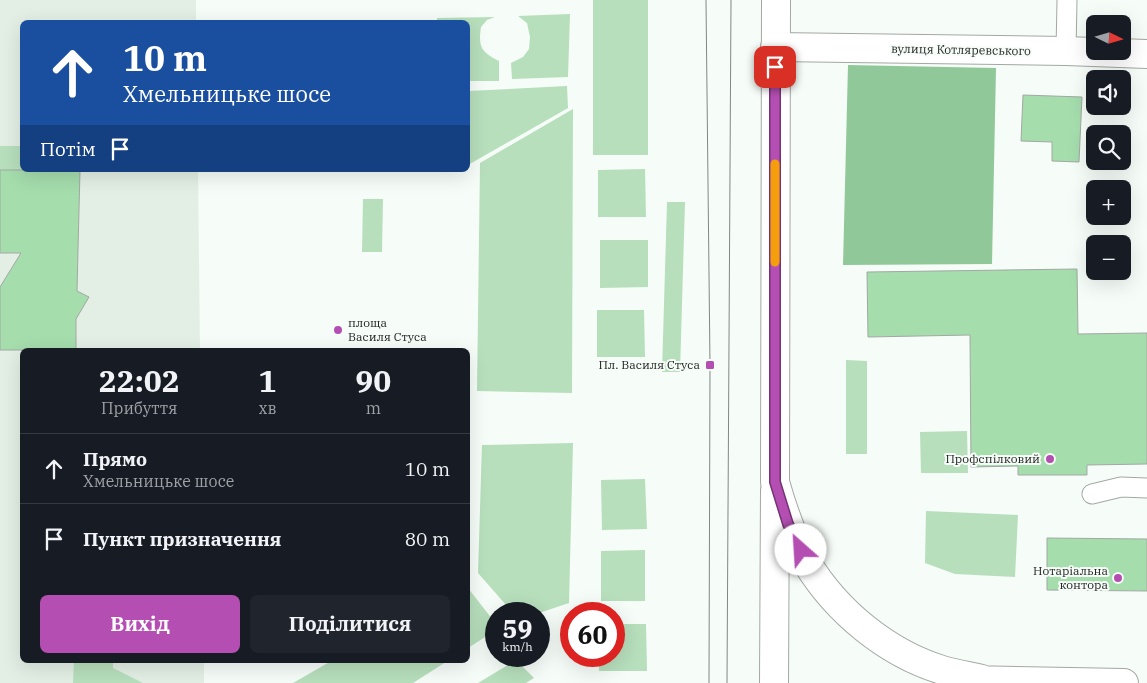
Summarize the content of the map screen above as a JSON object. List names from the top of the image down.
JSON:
{
  "streets": {
    "main road": ["вулиця Котляревського"]
  },
  "places": {
    "other": ["площа Василя Стуса", "Профспілковий", "Нотаріальна контора"],
    "transit": ["Пл. Василя Стуса"]
  },
  "north": "right",
  "page": {
    "map_buttons": ["+", "−"],
    "turn": ["10 m", "Хмельницьке шосе"],
    "then": "Потім",
    "eta": [
      "22:02",
      "Прибуття",
      "1",
      "хв",
      "90",
      "m"
    ],
    "list": [
      {
        "name": "Прямо",
        "note": "Хмельницьке шосе",
        "value": "10 m"
      },
      {
        "name": "Пункт призначення",
        "value": "80 m"
      }
    ],
    "buttons": ["Вихід", "Поділитися"],
    "speed": "59 km/h",
    "limit": "60"
  }
}
